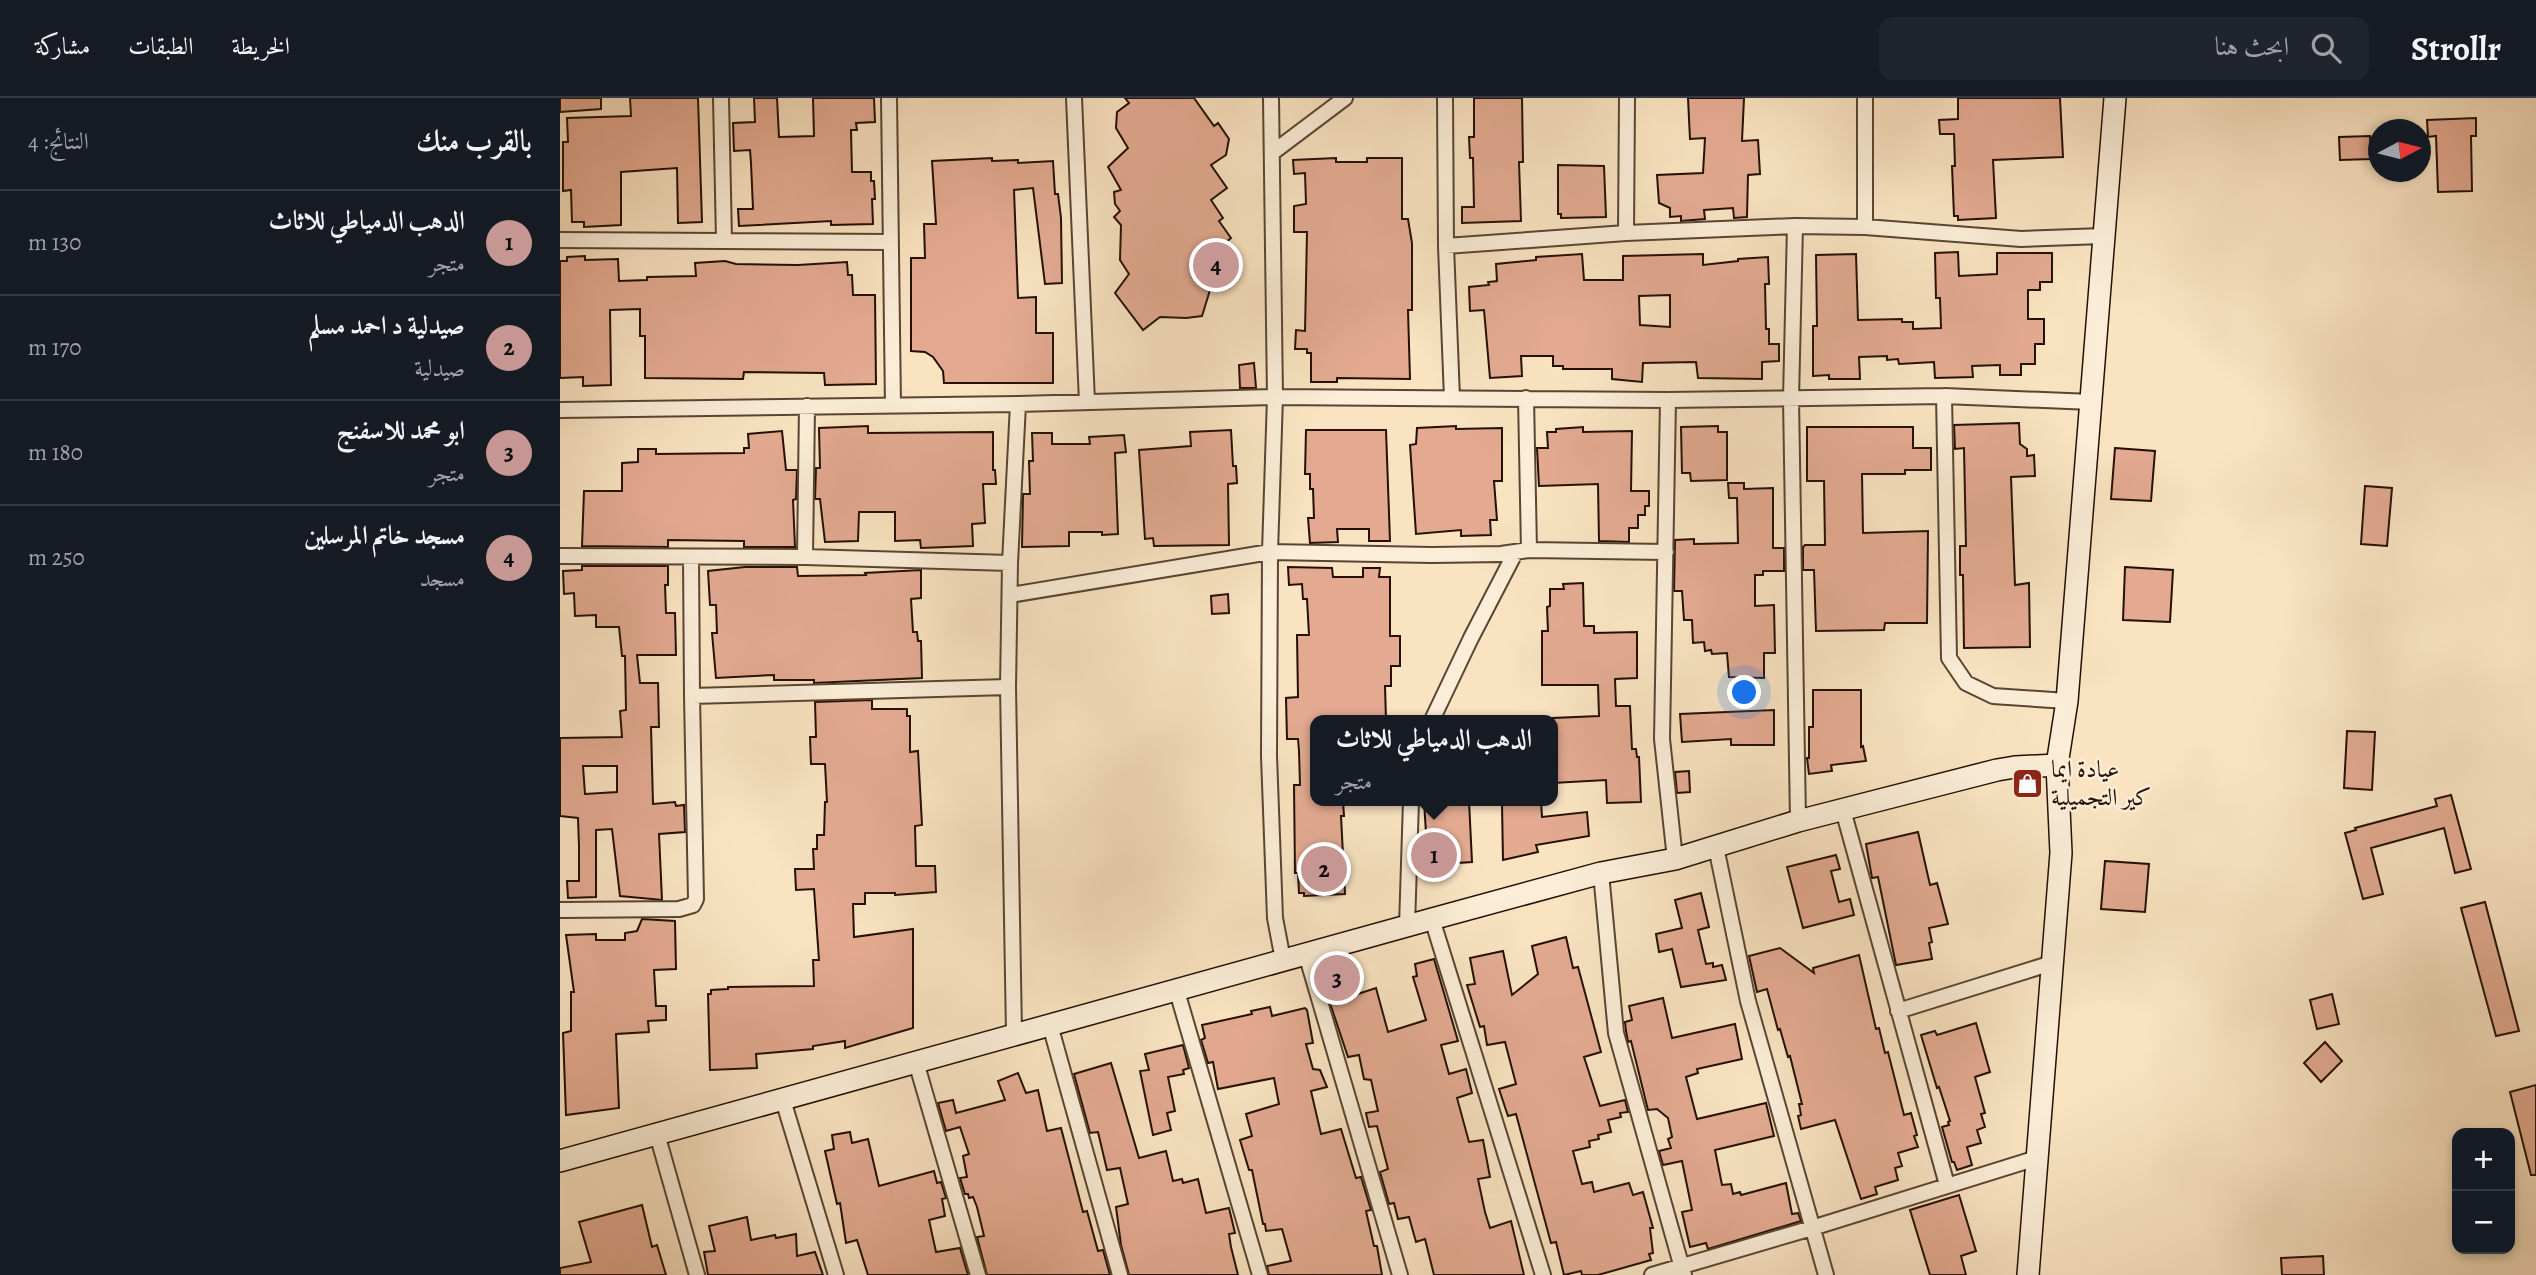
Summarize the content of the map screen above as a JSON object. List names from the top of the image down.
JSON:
{
  "places": {
    "shop": ["عيادة ايما كير التجميلية"]
  },
  "north": "right",
  "page": {
    "header": "Strollr",
    "search": "ابحث هنا",
    "nav": ["الخريطة", "الطبقات", "مشاركة"],
    "heading": ["بالقرب منك", "النتائج: 4"],
    "list": [
      {
        "mark": "1",
        "name": "الدهب الدمياطي للاثاث",
        "note": "متجر",
        "value": "130 m"
      },
      {
        "mark": "2",
        "name": "صيدلية د احمد مسلم",
        "note": "صيدلية",
        "value": "170 m"
      },
      {
        "mark": "3",
        "name": "ابو محمد للاسفنج",
        "note": "متجر",
        "value": "180 m"
      },
      {
        "mark": "4",
        "name": "مسجد خاتم المرسلين",
        "note": "مسجد",
        "value": "250 m"
      }
    ],
    "pins": [
      "4",
      "1",
      "2",
      "3"
    ],
    "popup": ["الدهب الدمياطي للاثاث", "متجر"],
    "map_buttons": ["+", "−"]
  }
}
